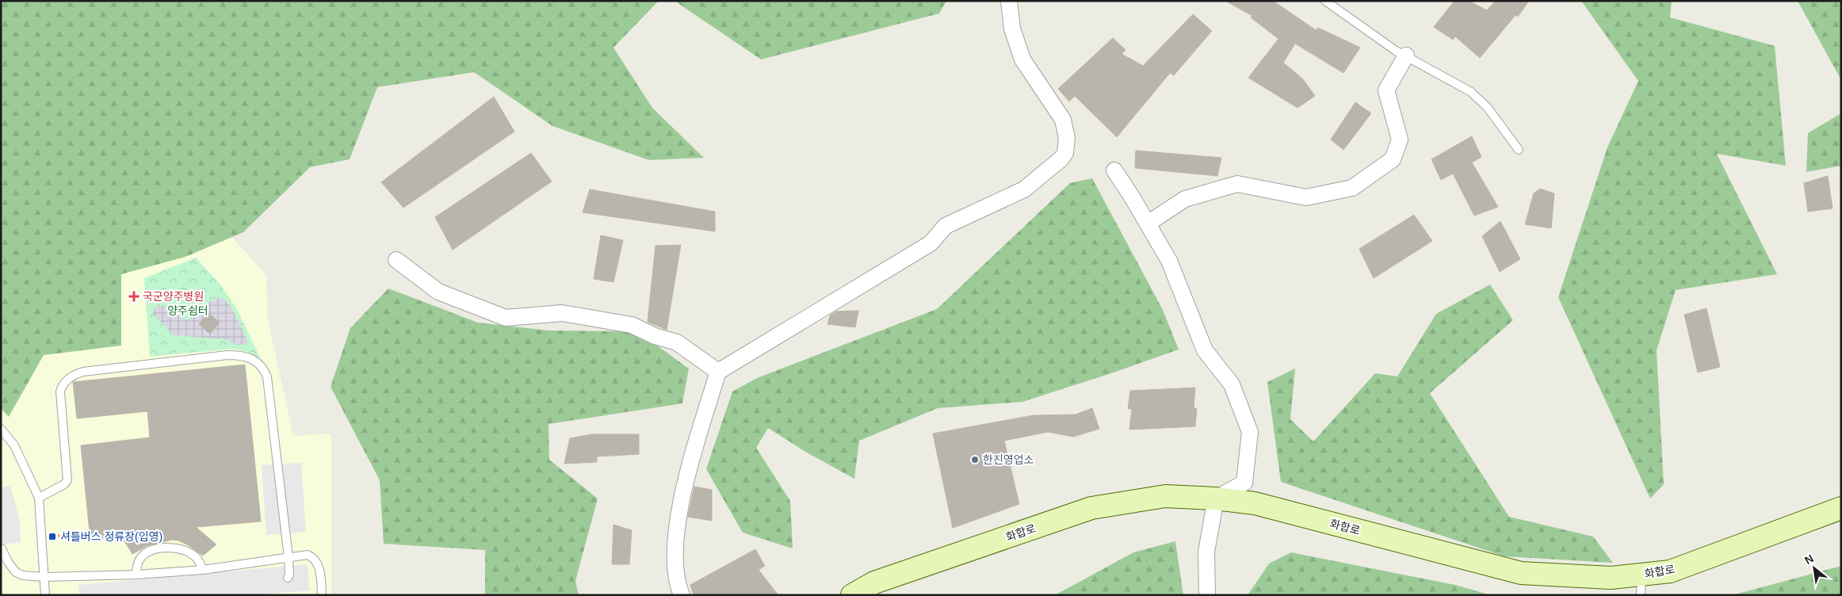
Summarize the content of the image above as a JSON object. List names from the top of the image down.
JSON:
{
  "streets": {
    "main road": ["화합로"]
  },
  "parks": ["양주쉼터"],
  "places": {
    "health": ["국군양주병원"],
    "other": ["한진영업소"],
    "transit": ["셔틀버스 정류장(입영)"]
  },
  "north": "top left"
}
